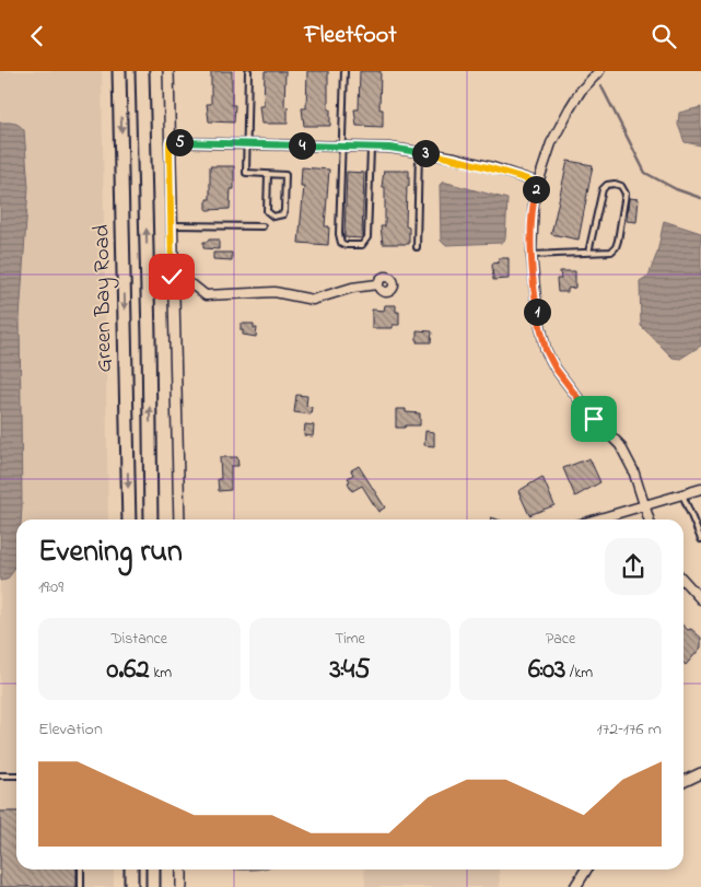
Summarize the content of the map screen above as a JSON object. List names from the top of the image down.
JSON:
{
  "streets": {
    "main road": ["Green Bay Road"]
  },
  "page": {
    "header": "Fleetfoot",
    "pins": [
      "5",
      "4",
      "3",
      "2",
      "1"
    ],
    "heading": ["Evening run", "19:09"],
    "stats": [
      ["Distance", "0.62 km"],
      ["Time", "3:45"],
      ["Pace", "6:03 /km"]
    ],
    "chart": ["Elevation", "172–176 m"]
  }
}
